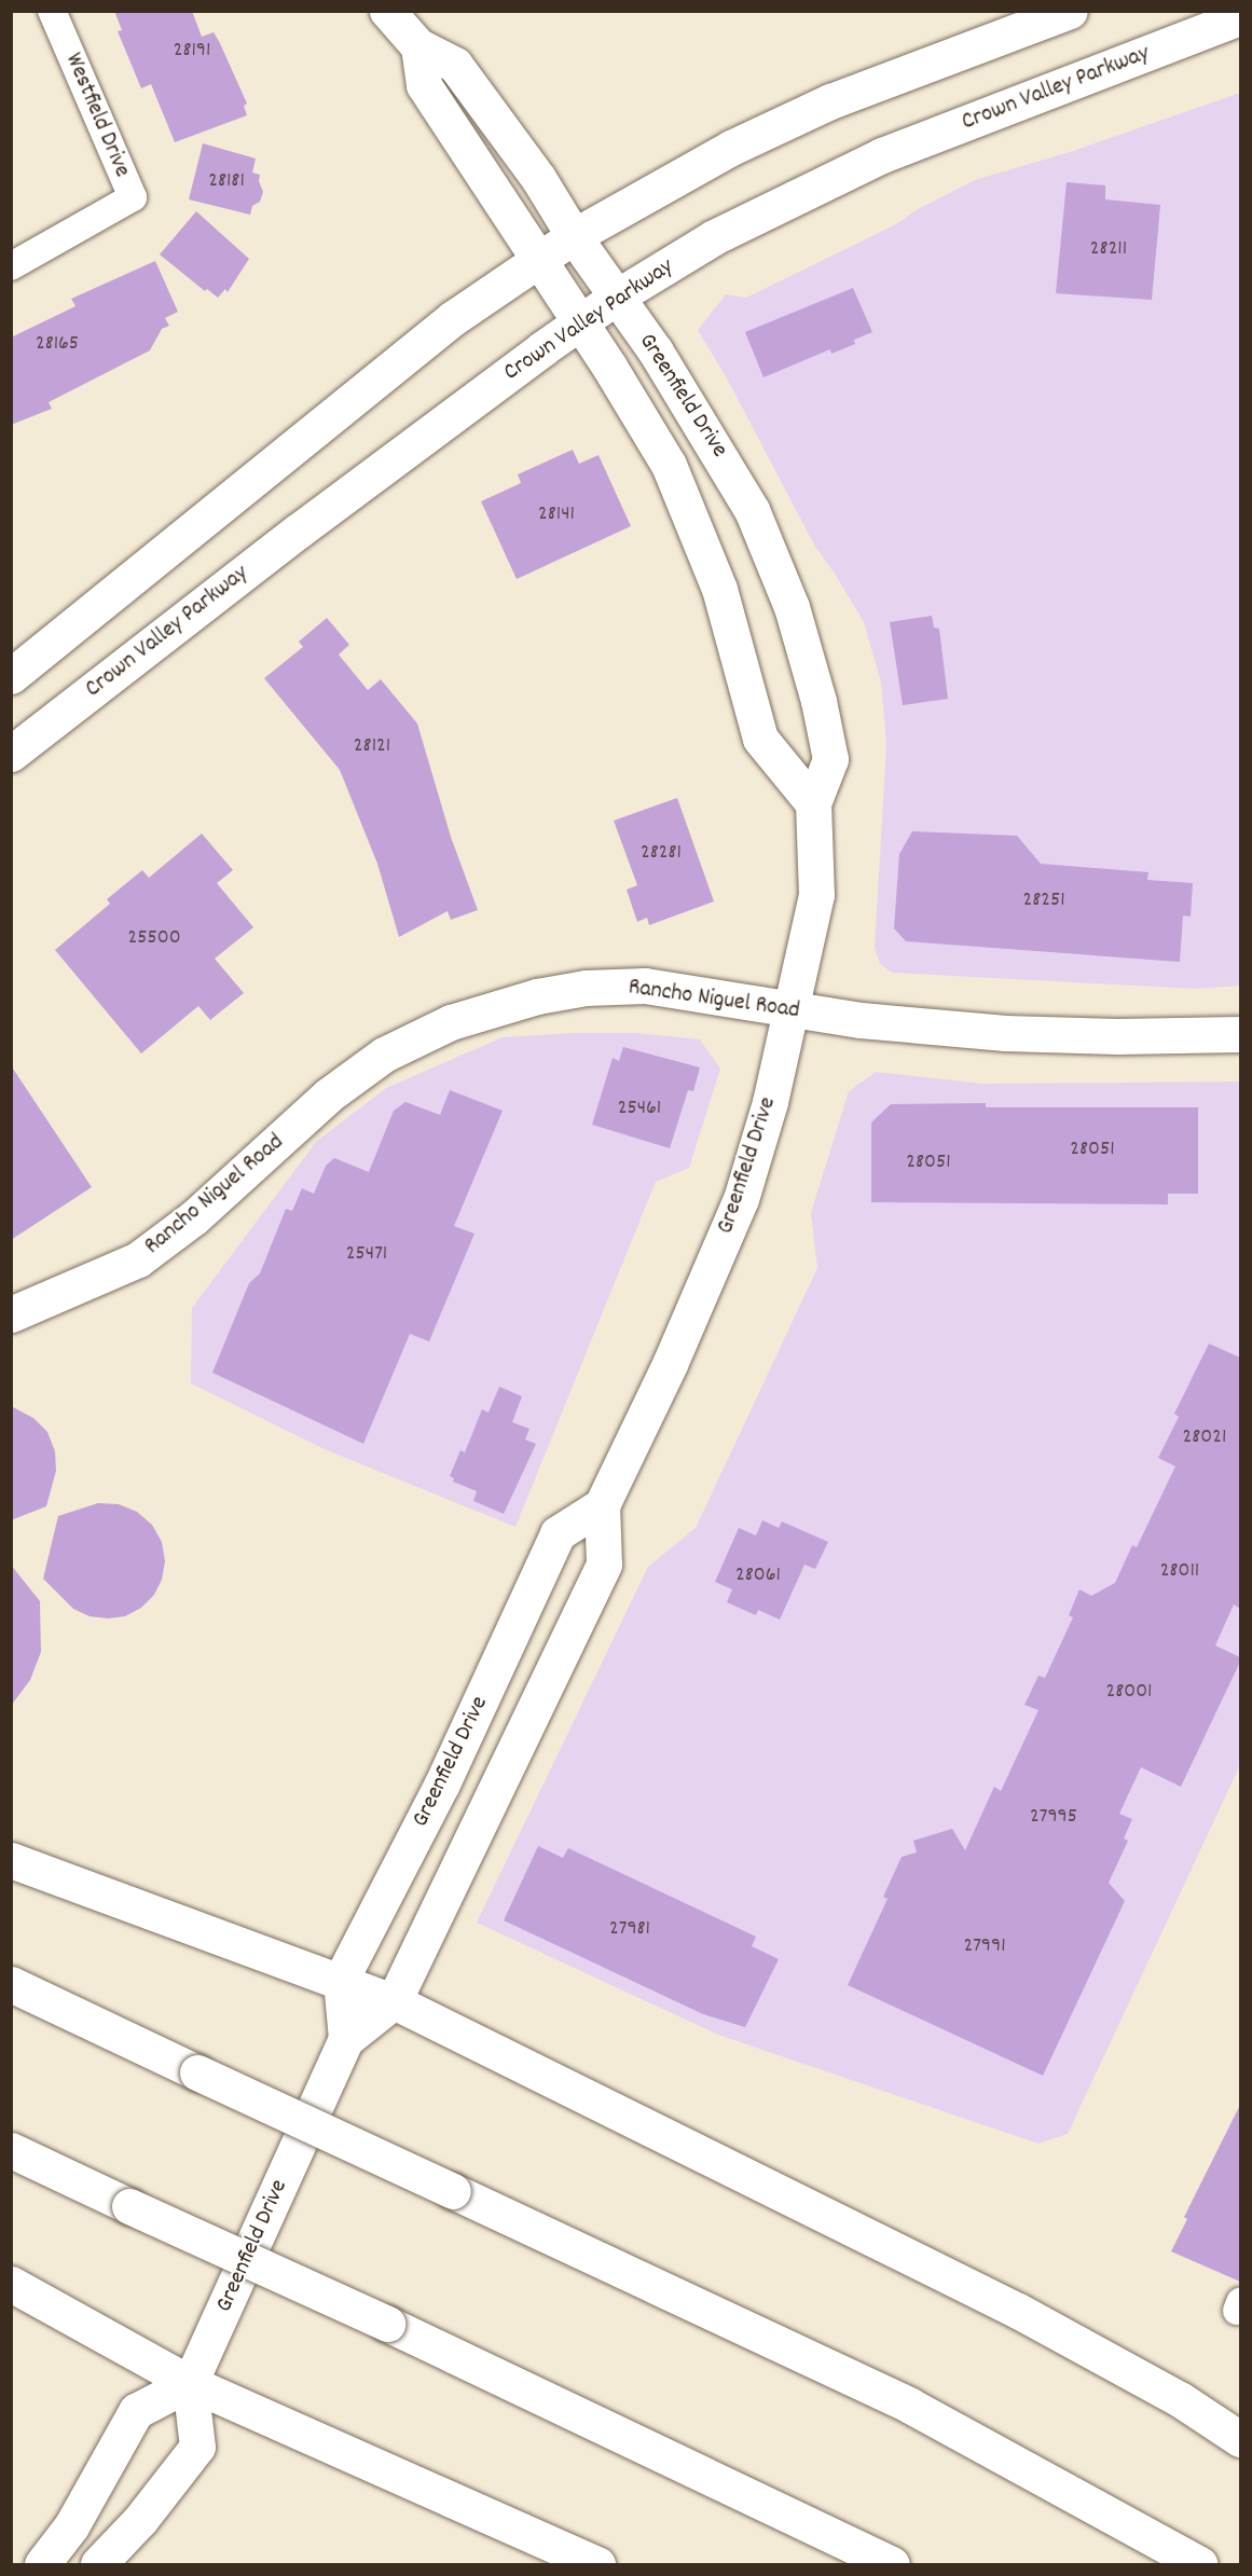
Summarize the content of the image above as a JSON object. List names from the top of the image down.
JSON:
{
  "streets": {
    "main road": ["Crown Valley Parkway", "Greenfield Drive", "Rancho Niguel Road"],
    "street": ["Westfield Drive"]
  },
  "crossings": [
    ["Crown Valley Parkway", "Greenfield Drive"],
    ["Greenfield Drive", "Rancho Niguel Road"]
  ],
  "house_numbers": [
    "28191",
    "28181",
    "28211",
    "28165",
    "28141",
    "28121",
    "28281",
    "28251",
    "25500",
    "25461",
    "28051",
    "28051",
    "25471",
    "28021",
    "28011",
    "28061",
    "28001",
    "27995",
    "27981",
    "27991"
  ]
}
